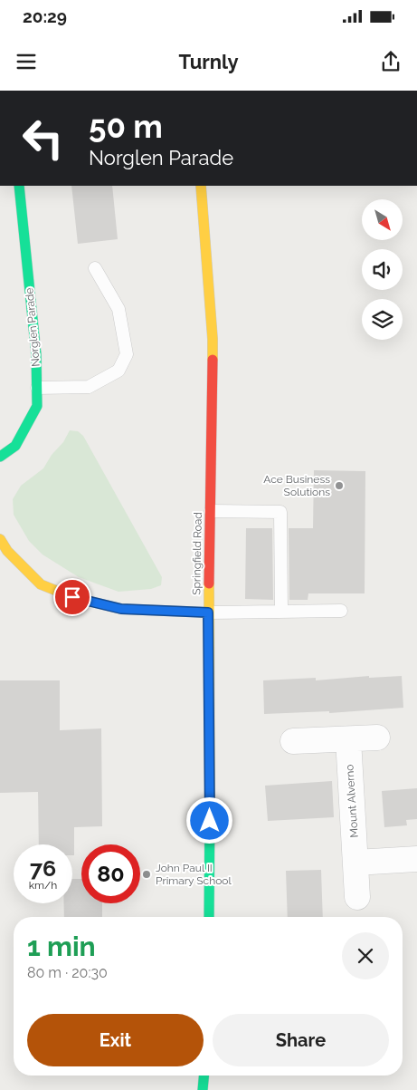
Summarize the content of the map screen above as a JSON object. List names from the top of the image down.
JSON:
{
  "streets": {
    "main road": ["Norglen Parade", "Springfield Road"],
    "street": ["Mount Alverno"]
  },
  "places": ["Ace Business Solutions", "John Paul II Primary School"],
  "north": "bottom right",
  "page": {
    "status": "20:29",
    "header": "Turnly",
    "turn": ["50 m", "Norglen Parade"],
    "speed": "76 km/h",
    "limit": "80",
    "heading": ["1 min", "80 m · 20:30"],
    "buttons": ["Exit", "Share"]
  }
}
